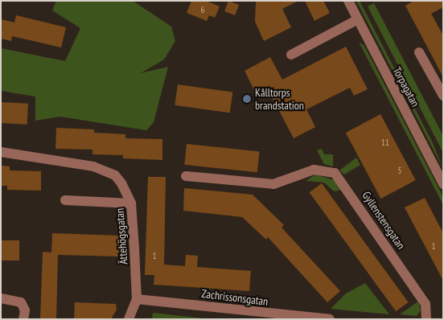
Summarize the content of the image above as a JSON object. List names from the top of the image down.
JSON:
{
  "streets": {
    "street": [
      "Torpagatan",
      "Gyllenstensgatan",
      "Ättehögsgatan",
      "Zachrissonsgatan"
    ]
  },
  "crossings": [
    ["Ättehögsgatan", "Zachrissonsgatan"]
  ],
  "places": ["Kålltorps brandstation"],
  "house_numbers": [
    "6",
    "11",
    "5",
    "1",
    "1"
  ]
}
